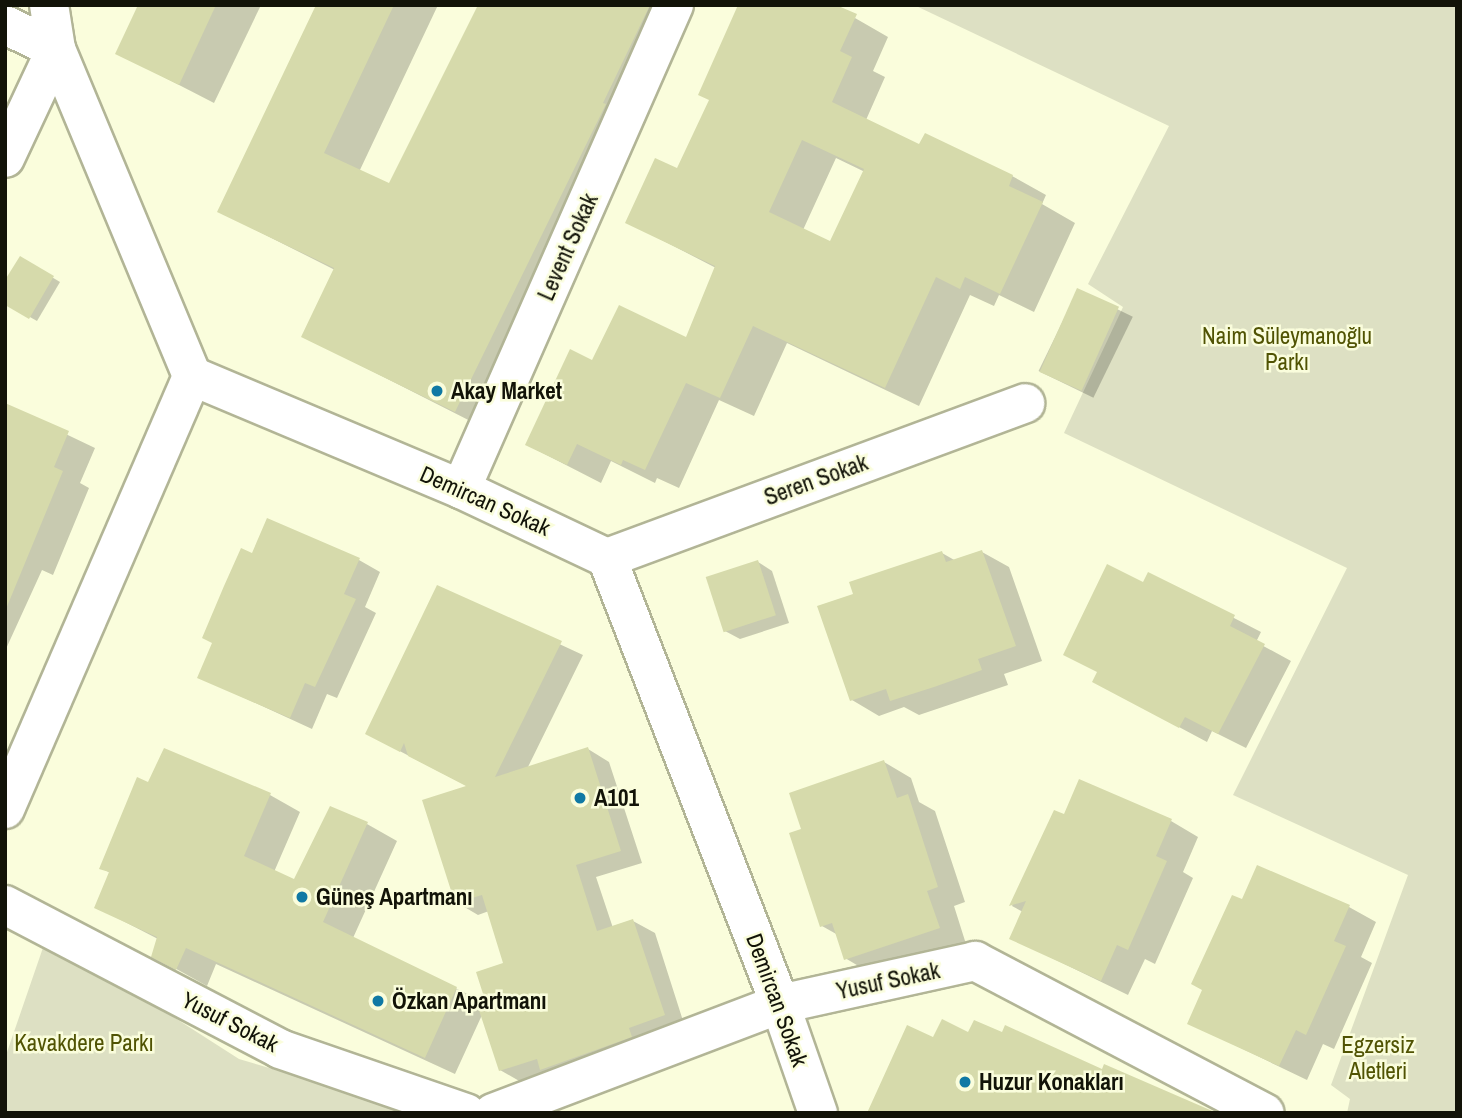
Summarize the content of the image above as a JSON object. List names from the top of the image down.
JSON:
{
  "streets": {
    "street": [
      "Levent Sokak",
      "Seren Sokak",
      "Demircan Sokak",
      "Yusuf Sokak"
    ]
  },
  "crossings": [
    ["Levent Sokak", "Demircan Sokak"],
    ["Seren Sokak", "Demircan Sokak"],
    ["Demircan Sokak", "Yusuf Sokak"]
  ],
  "parks": ["Naim Süleymanoğlu Parkı", "Kavakdere Parkı", "Egzersiz Aletleri"],
  "places": [
    "Akay Market",
    "A101",
    "Güneş Apartmanı",
    "Özkan Apartmanı",
    "Huzur Konakları"
  ]
}
